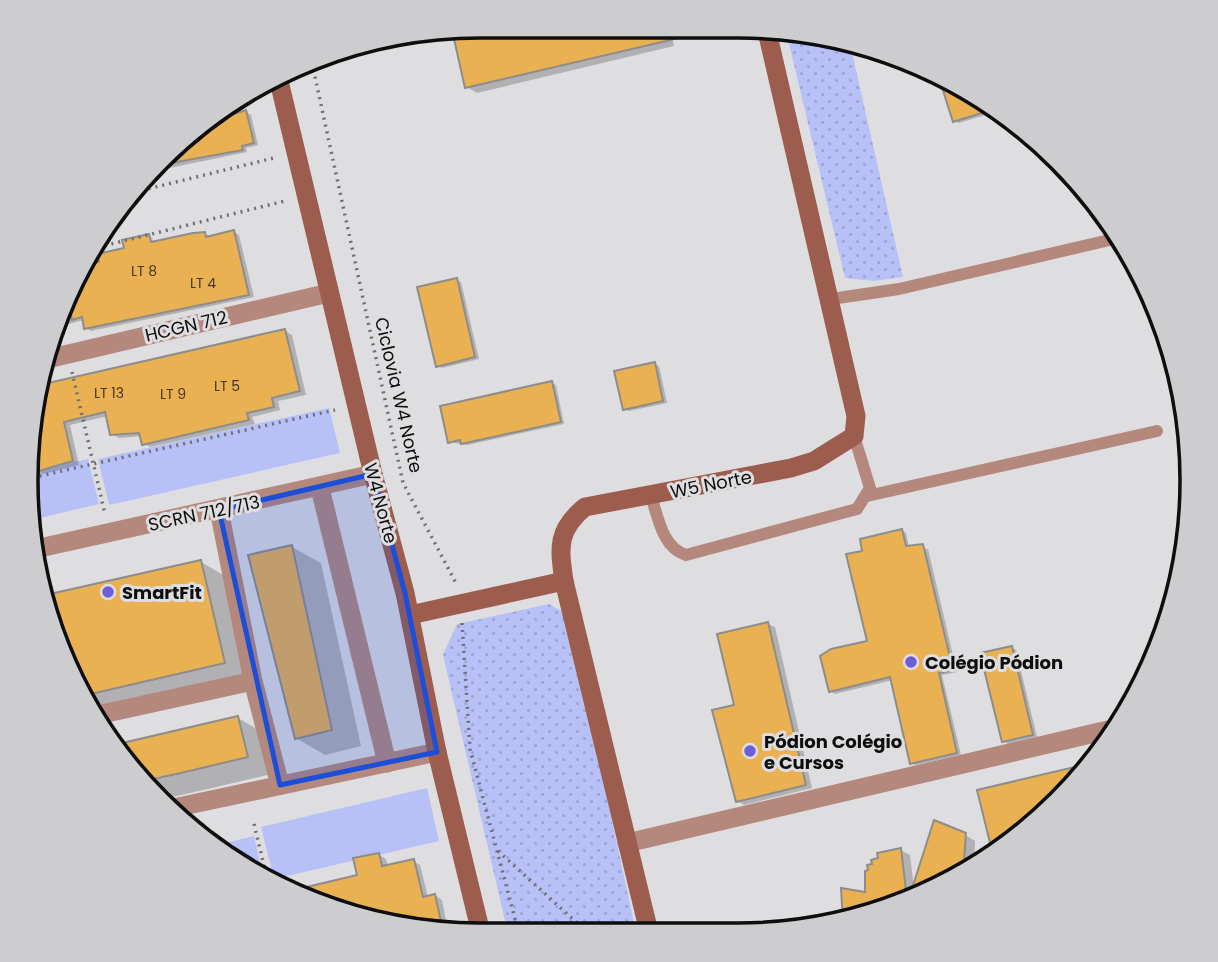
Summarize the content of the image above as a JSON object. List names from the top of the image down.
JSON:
{
  "streets": {
    "main road": ["W5 Norte", "W4 Norte"],
    "street": ["HCGN 712", "SCRN 712/713"],
    "path": ["Ciclovia W4 Norte"]
  },
  "crossings": [
    ["HCGN 712", "W4 Norte"],
    ["W4 Norte", "SCRN 712/713"]
  ],
  "places": ["SmartFit", "Colégio Pódion", "Pódion Colégio e Cursos"],
  "house_numbers": [
    "LT 8",
    "LT 4",
    "LT 5",
    "LT 13",
    "LT 9"
  ]
}
